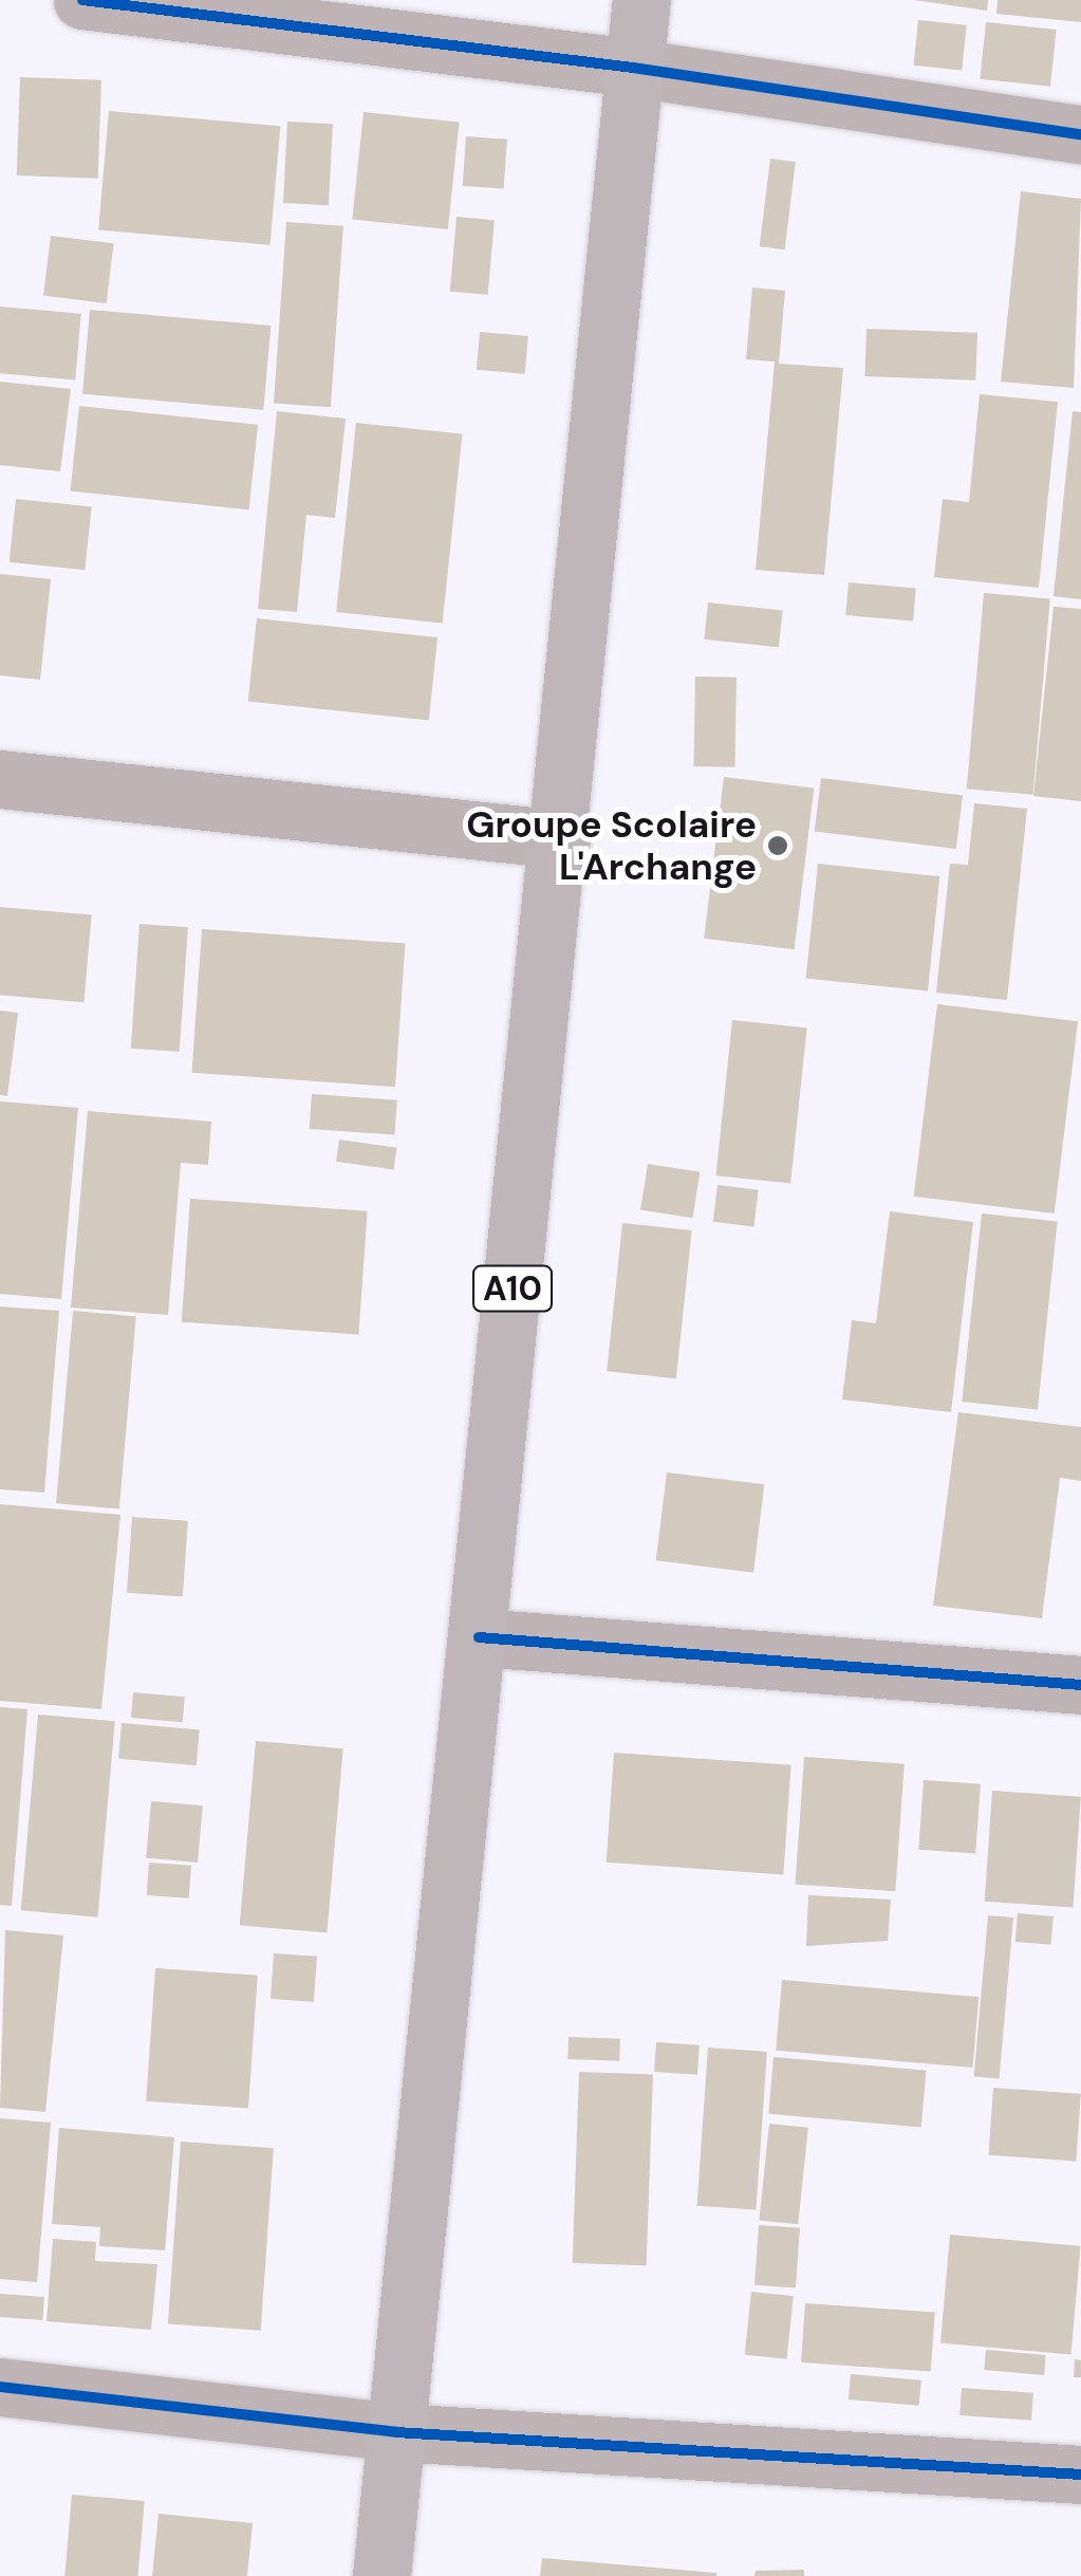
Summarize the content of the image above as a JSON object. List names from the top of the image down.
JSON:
{
  "streets": {
    "main road": ["A10"]
  },
  "places": ["Groupe Scolaire L'Archange"]
}
